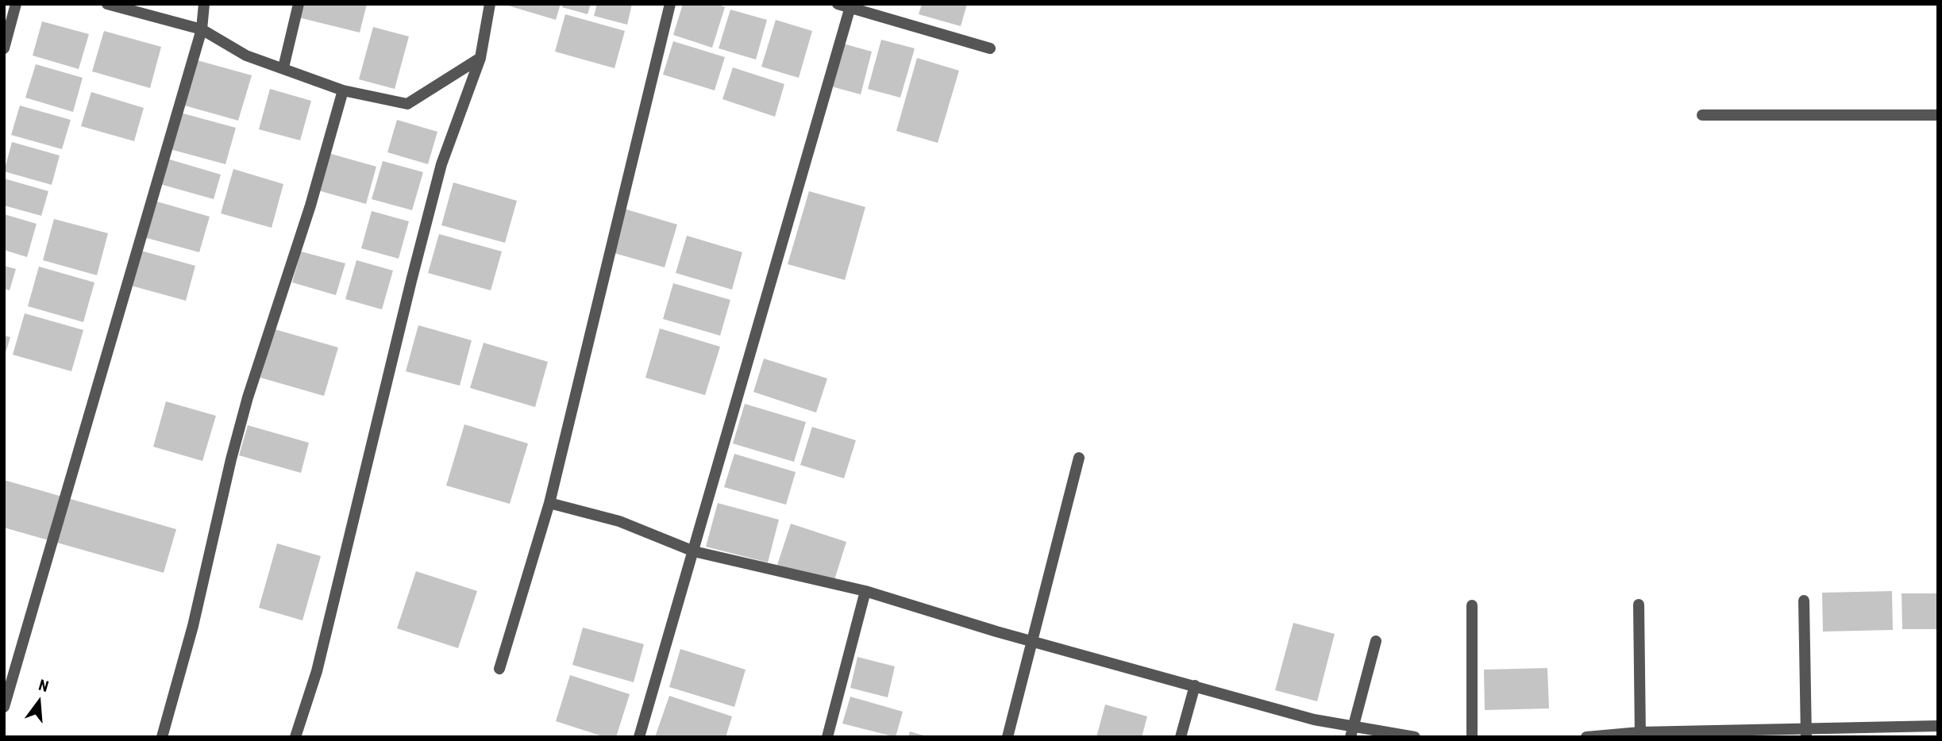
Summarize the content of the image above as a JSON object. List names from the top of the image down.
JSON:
{
  "north": "top"
}
